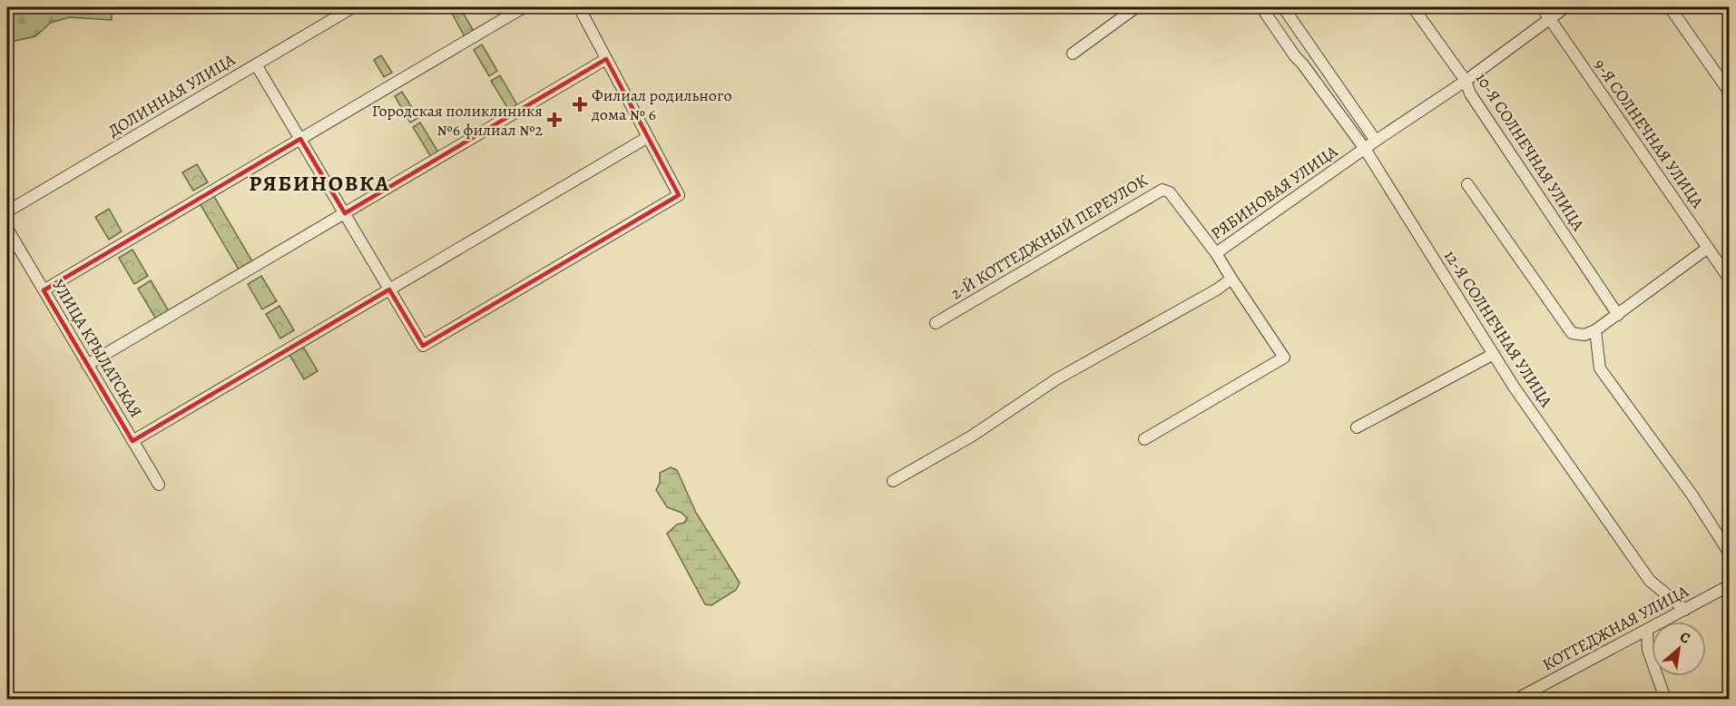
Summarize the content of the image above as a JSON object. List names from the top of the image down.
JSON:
{
  "streets": {
    "street": [
      "ДОЛИННАЯ УЛИЦА",
      "9-Я СОЛНЕЧНАЯ УЛИЦА",
      "10-Я СОЛНЕЧНАЯ УЛИЦА",
      "РЯБИНОВАЯ УЛИЦА",
      "2-Й КОТТЕДЖНЫЙ ПЕРЕУЛОК",
      "12-Я СОЛНЕЧНАЯ УЛИЦА",
      "УЛИЦА КРЫЛАТСКАЯ",
      "КОТТЕДЖНАЯ УЛИЦА"
    ]
  },
  "crossings": [
    ["9-Я СОЛНЕЧНАЯ УЛИЦА", "РЯБИНОВАЯ УЛИЦА"],
    ["10-Я СОЛНЕЧНАЯ УЛИЦА", "РЯБИНОВАЯ УЛИЦА"],
    ["РЯБИНОВАЯ УЛИЦА", "2-Й КОТТЕДЖНЫЙ ПЕРЕУЛОК"],
    ["РЯБИНОВАЯ УЛИЦА", "12-Я СОЛНЕЧНАЯ УЛИЦА"],
    ["12-Я СОЛНЕЧНАЯ УЛИЦА", "КОТТЕДЖНАЯ УЛИЦА"]
  ],
  "districts": ["РЯБИНОВКА"],
  "places": {
    "health": ["Филиал родильного дома № 6", "Городская поликлиникя №6 филиал №2"]
  },
  "north": "top right"
}
